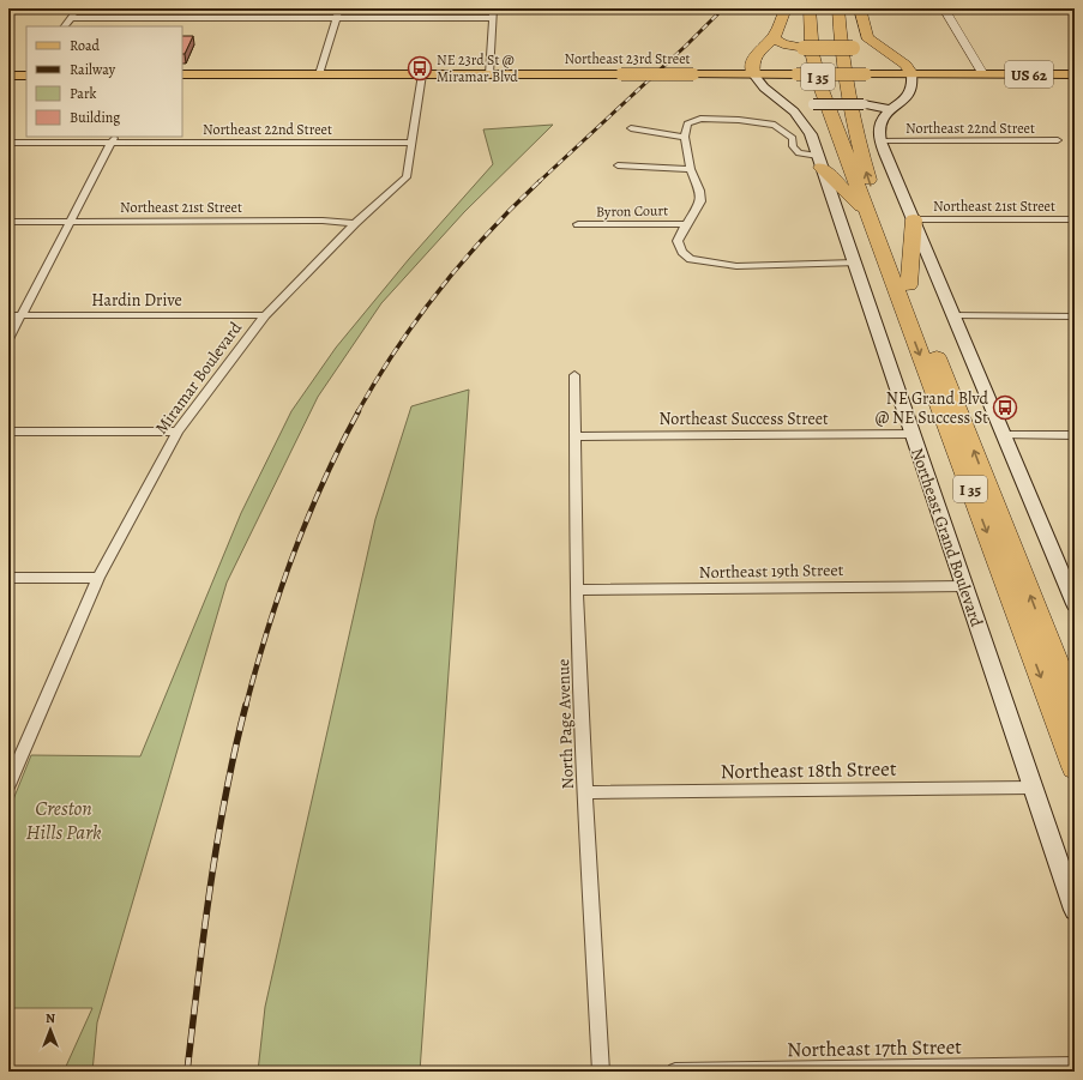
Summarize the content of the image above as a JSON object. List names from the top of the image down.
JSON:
{
  "streets": {
    "highway": ["I 35"],
    "main road": ["Northeast 23rd Street", "US 62", "Northeast Grand Boulevard"],
    "street": [
      "Northeast 22nd Street",
      "Northeast 21st Street",
      "Byron Court",
      "Hardin Drive",
      "Miramar Boulevard",
      "Northeast Success Street",
      "Northeast 19th Street",
      "North Page Avenue",
      "Northeast 18th Street",
      "Northeast 17th Street"
    ]
  },
  "crossings": [
    ["Northeast 23rd Street", "Miramar Boulevard"],
    ["Northeast 23rd Street", "Northeast Grand Boulevard"],
    ["Northeast 22nd Street", "Miramar Boulevard"],
    ["Northeast 21st Street", "Miramar Boulevard"],
    ["Hardin Drive", "Miramar Boulevard"],
    ["Northeast Success Street", "Northeast Grand Boulevard"],
    ["Northeast Success Street", "North Page Avenue"],
    ["Northeast Grand Boulevard", "Northeast 19th Street"],
    ["Northeast Grand Boulevard", "Northeast 18th Street"],
    ["Northeast 19th Street", "North Page Avenue"],
    ["North Page Avenue", "Northeast 18th Street"]
  ],
  "parks": ["Creston Hills Park"],
  "places": {
    "bus stop": ["NE 23rd St @ Miramar Blvd", "NE Grand Blvd @ NE Success St"]
  },
  "legend": [
    "Road",
    "Railway",
    "Park",
    "Building"
  ],
  "north": "top"
}
